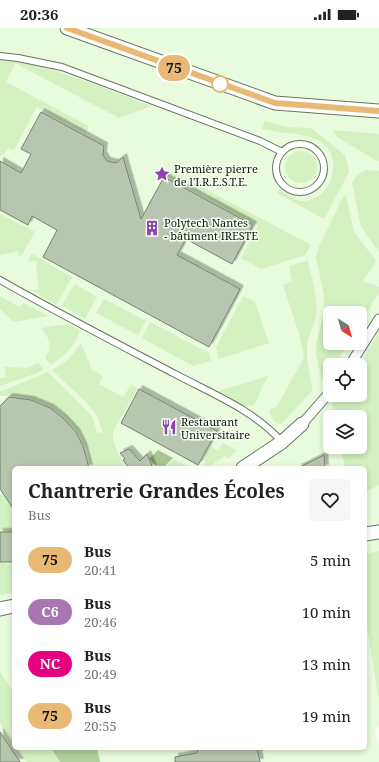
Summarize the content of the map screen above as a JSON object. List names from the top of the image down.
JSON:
{
  "places": {
    "place": ["Première pierre de l'I.R.E.S.T.E."],
    "building": ["Polytech Nantes - bâtiment IRESTE"],
    "restaurant": ["Restaurant Universitaire"]
  },
  "lines": ["bus line 75"],
  "north": "bottom right",
  "page": {
    "status": "20:36",
    "on_map": "75",
    "heading": ["Chantrerie Grandes Écoles", "Bus"],
    "list": [
      {
        "mark": "75",
        "name": "Bus",
        "note": "20:41",
        "value": "5 min"
      },
      {
        "mark": "C6",
        "name": "Bus",
        "note": "20:46",
        "value": "10 min"
      },
      {
        "mark": "NC",
        "name": "Bus",
        "note": "20:49",
        "value": "13 min"
      },
      {
        "mark": "75",
        "name": "Bus",
        "note": "20:55",
        "value": "19 min"
      }
    ]
  }
}
